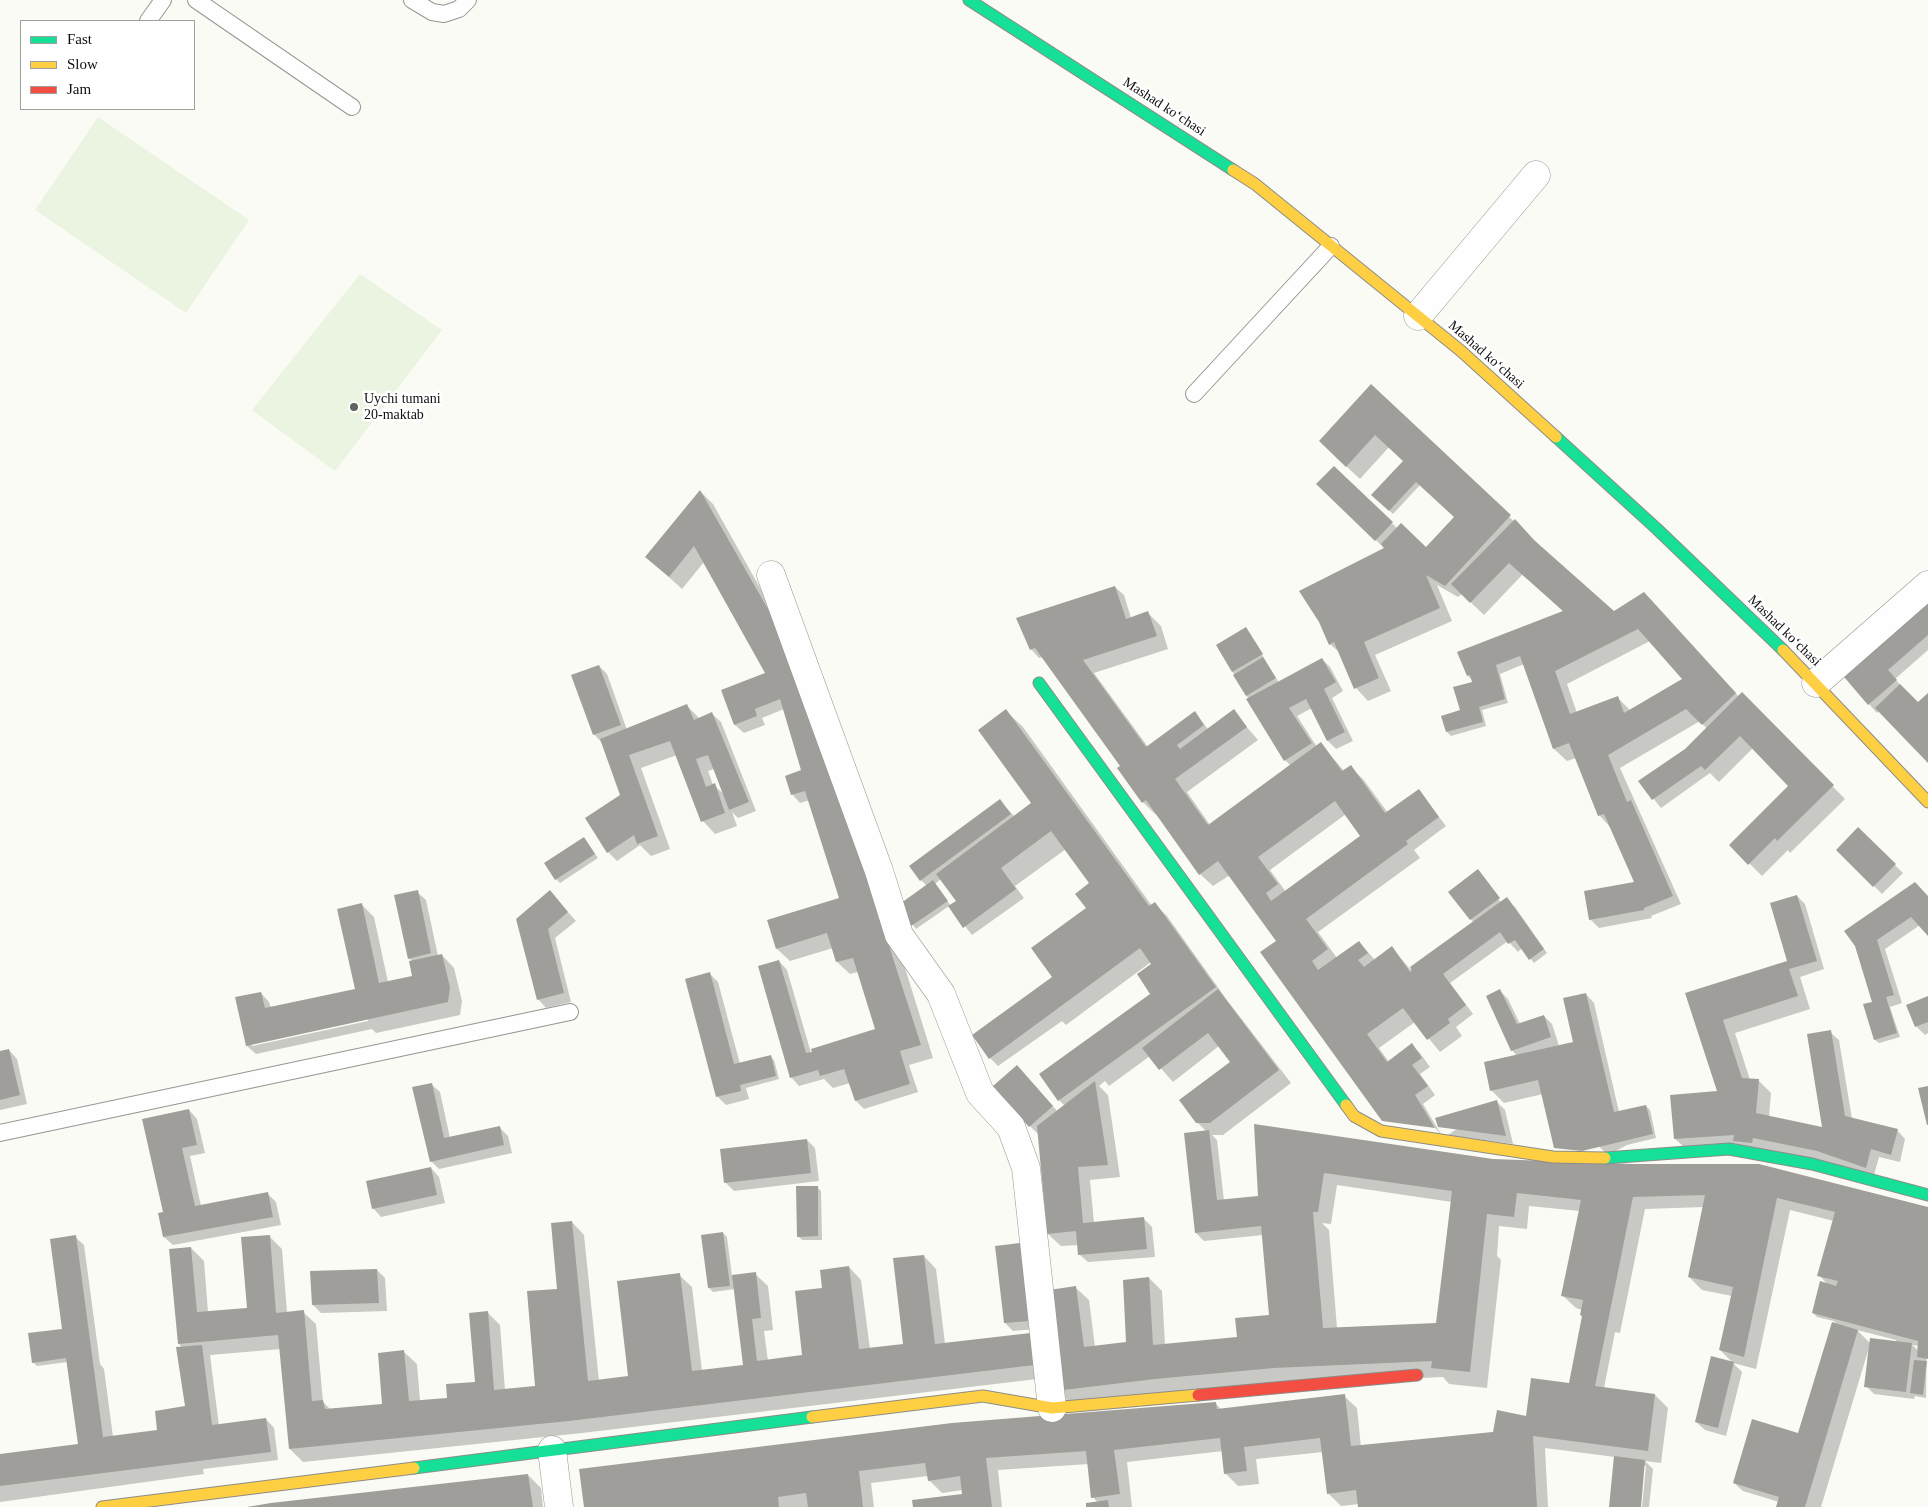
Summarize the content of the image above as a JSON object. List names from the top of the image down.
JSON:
{
  "streets": {
    "street": ["Mashad koʻchasi"]
  },
  "places": ["Uychi tumani 20-maktab"],
  "legend": ["Fast", "Slow", "Jam"]
}
